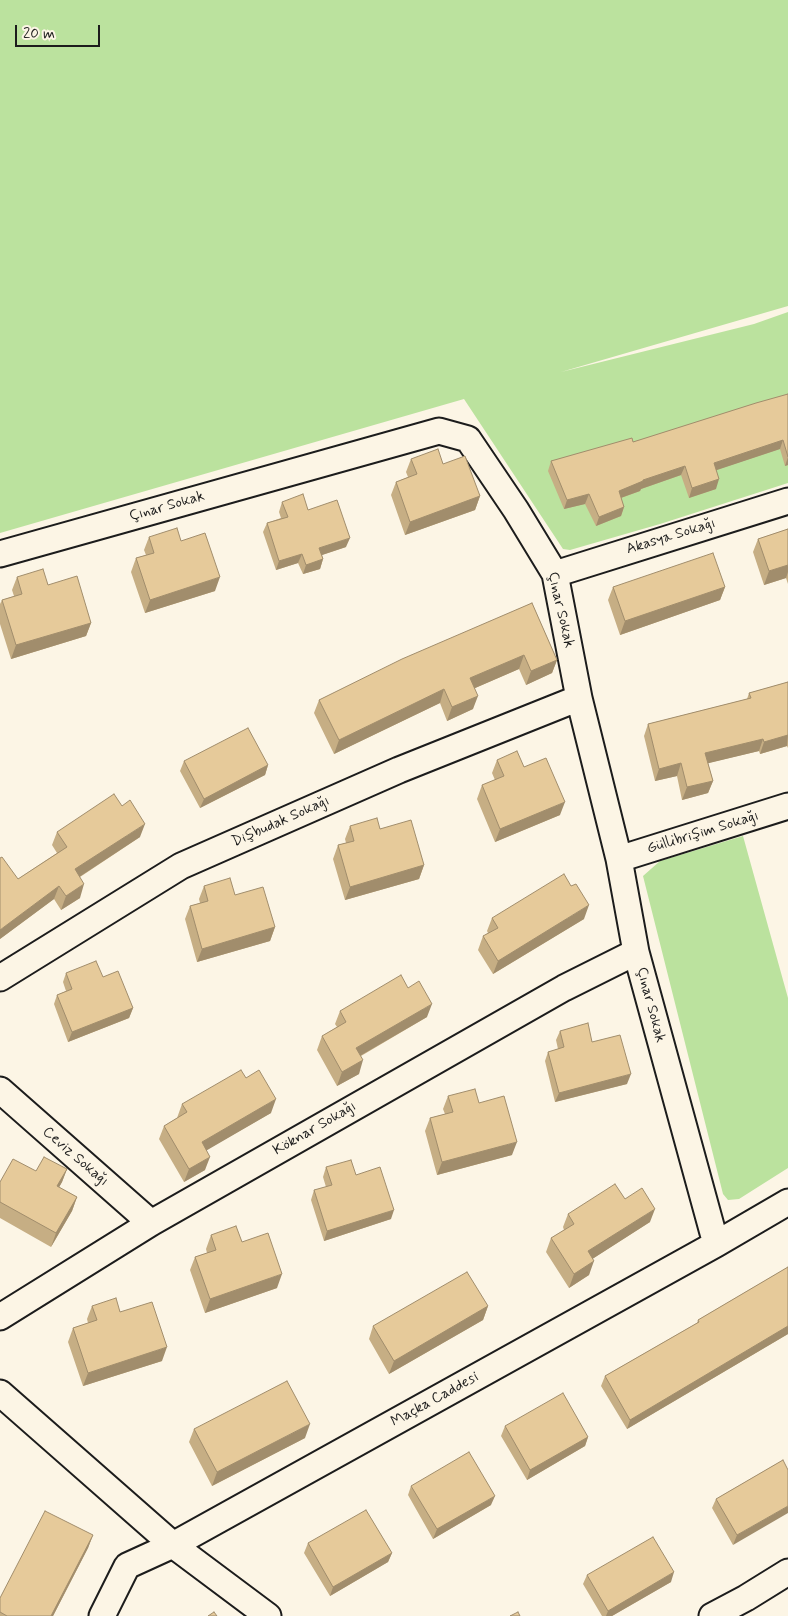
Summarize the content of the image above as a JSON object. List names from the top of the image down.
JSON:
{
  "streets": {
    "street": [
      "Çınar Sokak",
      "Akasya Sokağı",
      "Dişbudak Sokağı",
      "Güllibrişim Sokağı",
      "Köknar Sokağı",
      "Ceviz Sokağı",
      "Maçka Caddesi"
    ]
  },
  "crossings": [
    ["Çınar Sokak", "Akasya Sokağı"],
    ["Çınar Sokak", "Dişbudak Sokağı"],
    ["Çınar Sokak", "Güllibrişim Sokağı"],
    ["Çınar Sokak", "Köknar Sokağı"],
    ["Çınar Sokak", "Maçka Caddesi"],
    ["Köknar Sokağı", "Ceviz Sokağı"]
  ],
  "scale_bar": "20 m"
}
